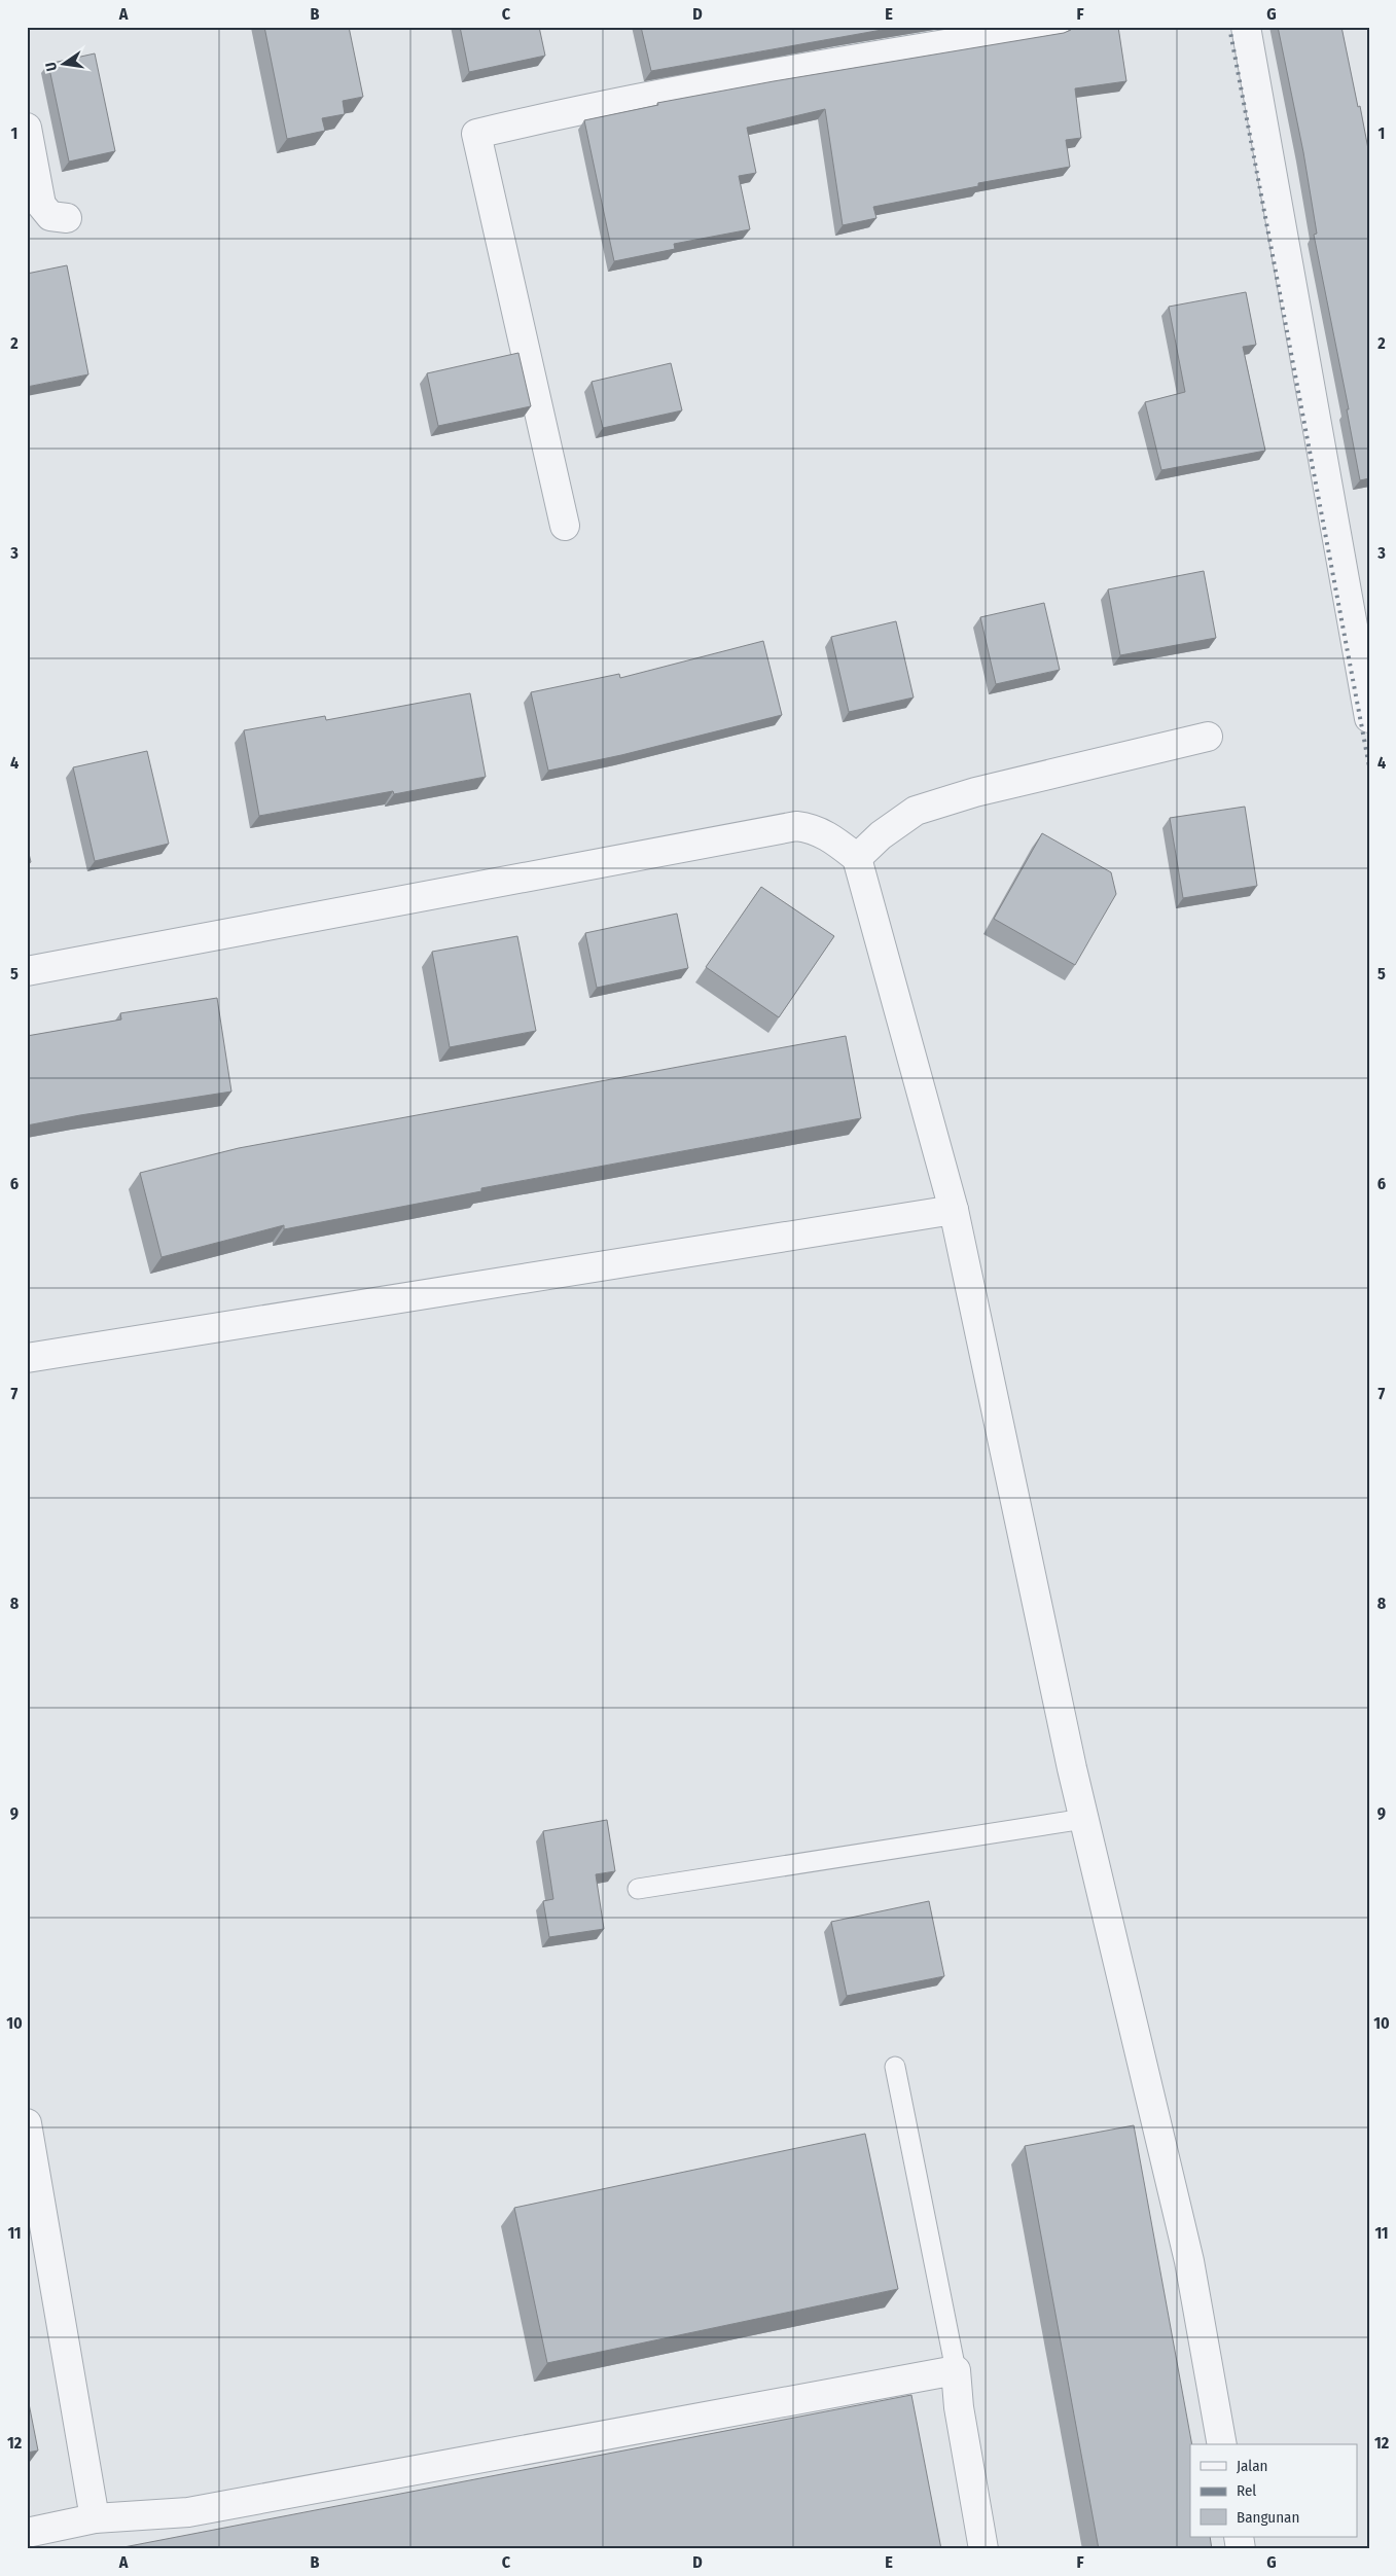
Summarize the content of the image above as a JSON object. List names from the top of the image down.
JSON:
{
  "legend": ["Jalan", "Rel", "Bangunan"],
  "north": "left",
  "grid": {
    "columns": [
      "A",
      "B",
      "C",
      "D",
      "E",
      "F",
      "G"
    ],
    "rows": [
      "1",
      "2",
      "3",
      "4",
      "5",
      "6",
      "7",
      "8",
      "9",
      "10",
      "11",
      "12"
    ]
  }
}
